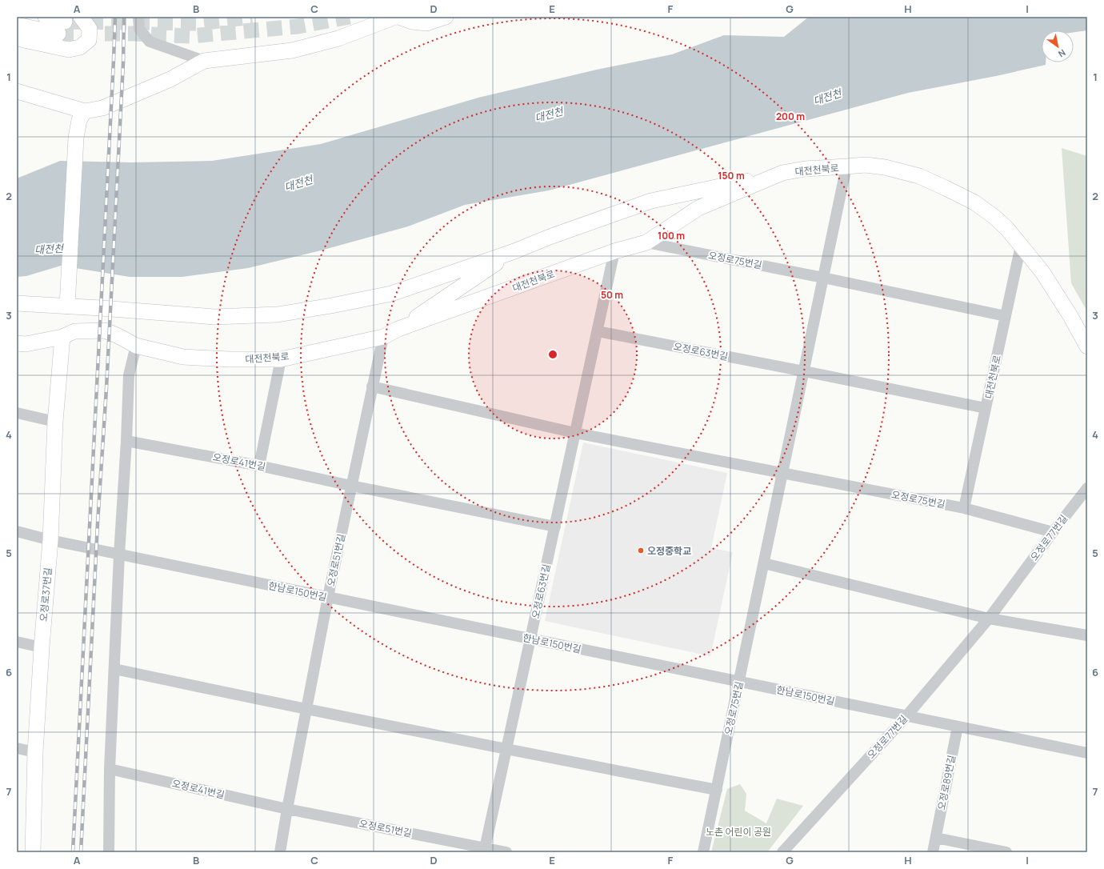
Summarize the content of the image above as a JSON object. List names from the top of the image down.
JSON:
{
  "streets": {
    "main road": ["대전천북로", "오정로37번길"],
    "street": [
      "오정로75번길",
      "오정로63번길",
      "오정로41번길",
      "오정로77번길",
      "오정로51번길",
      "한남로150번길",
      "오정로89번길"
    ]
  },
  "crossings": [
    ["대전천북로", "오정로75번길"],
    ["대전천북로", "오정로63번길"],
    ["대전천북로", "오정로51번길"],
    ["대전천북로", "오정로37번길"],
    ["오정로75번길", "오정로63번길"],
    ["오정로75번길", "오정로77번길"],
    ["오정로75번길", "한남로150번길"],
    ["오정로63번길", "오정로51번길"],
    ["오정로63번길", "한남로150번길"],
    ["오정로41번길", "오정로51번길"],
    ["오정로77번길", "한남로150번길"],
    ["오정로51번길", "한남로150번길"],
    ["한남로150번길", "오정로37번길"],
    ["한남로150번길", "오정로89번길"]
  ],
  "water": ["대전천"],
  "parks": ["노촌 어린이 공원"],
  "places": ["오정중학교"],
  "north": "bottom right",
  "grid": {
    "columns": [
      "A",
      "B",
      "C",
      "D",
      "E",
      "F",
      "G",
      "H",
      "I"
    ],
    "rows": [
      "1",
      "2",
      "3",
      "4",
      "5",
      "6",
      "7"
    ]
  },
  "rings": [
    "200 m",
    "150 m",
    "100 m",
    "50 m"
  ]
}
